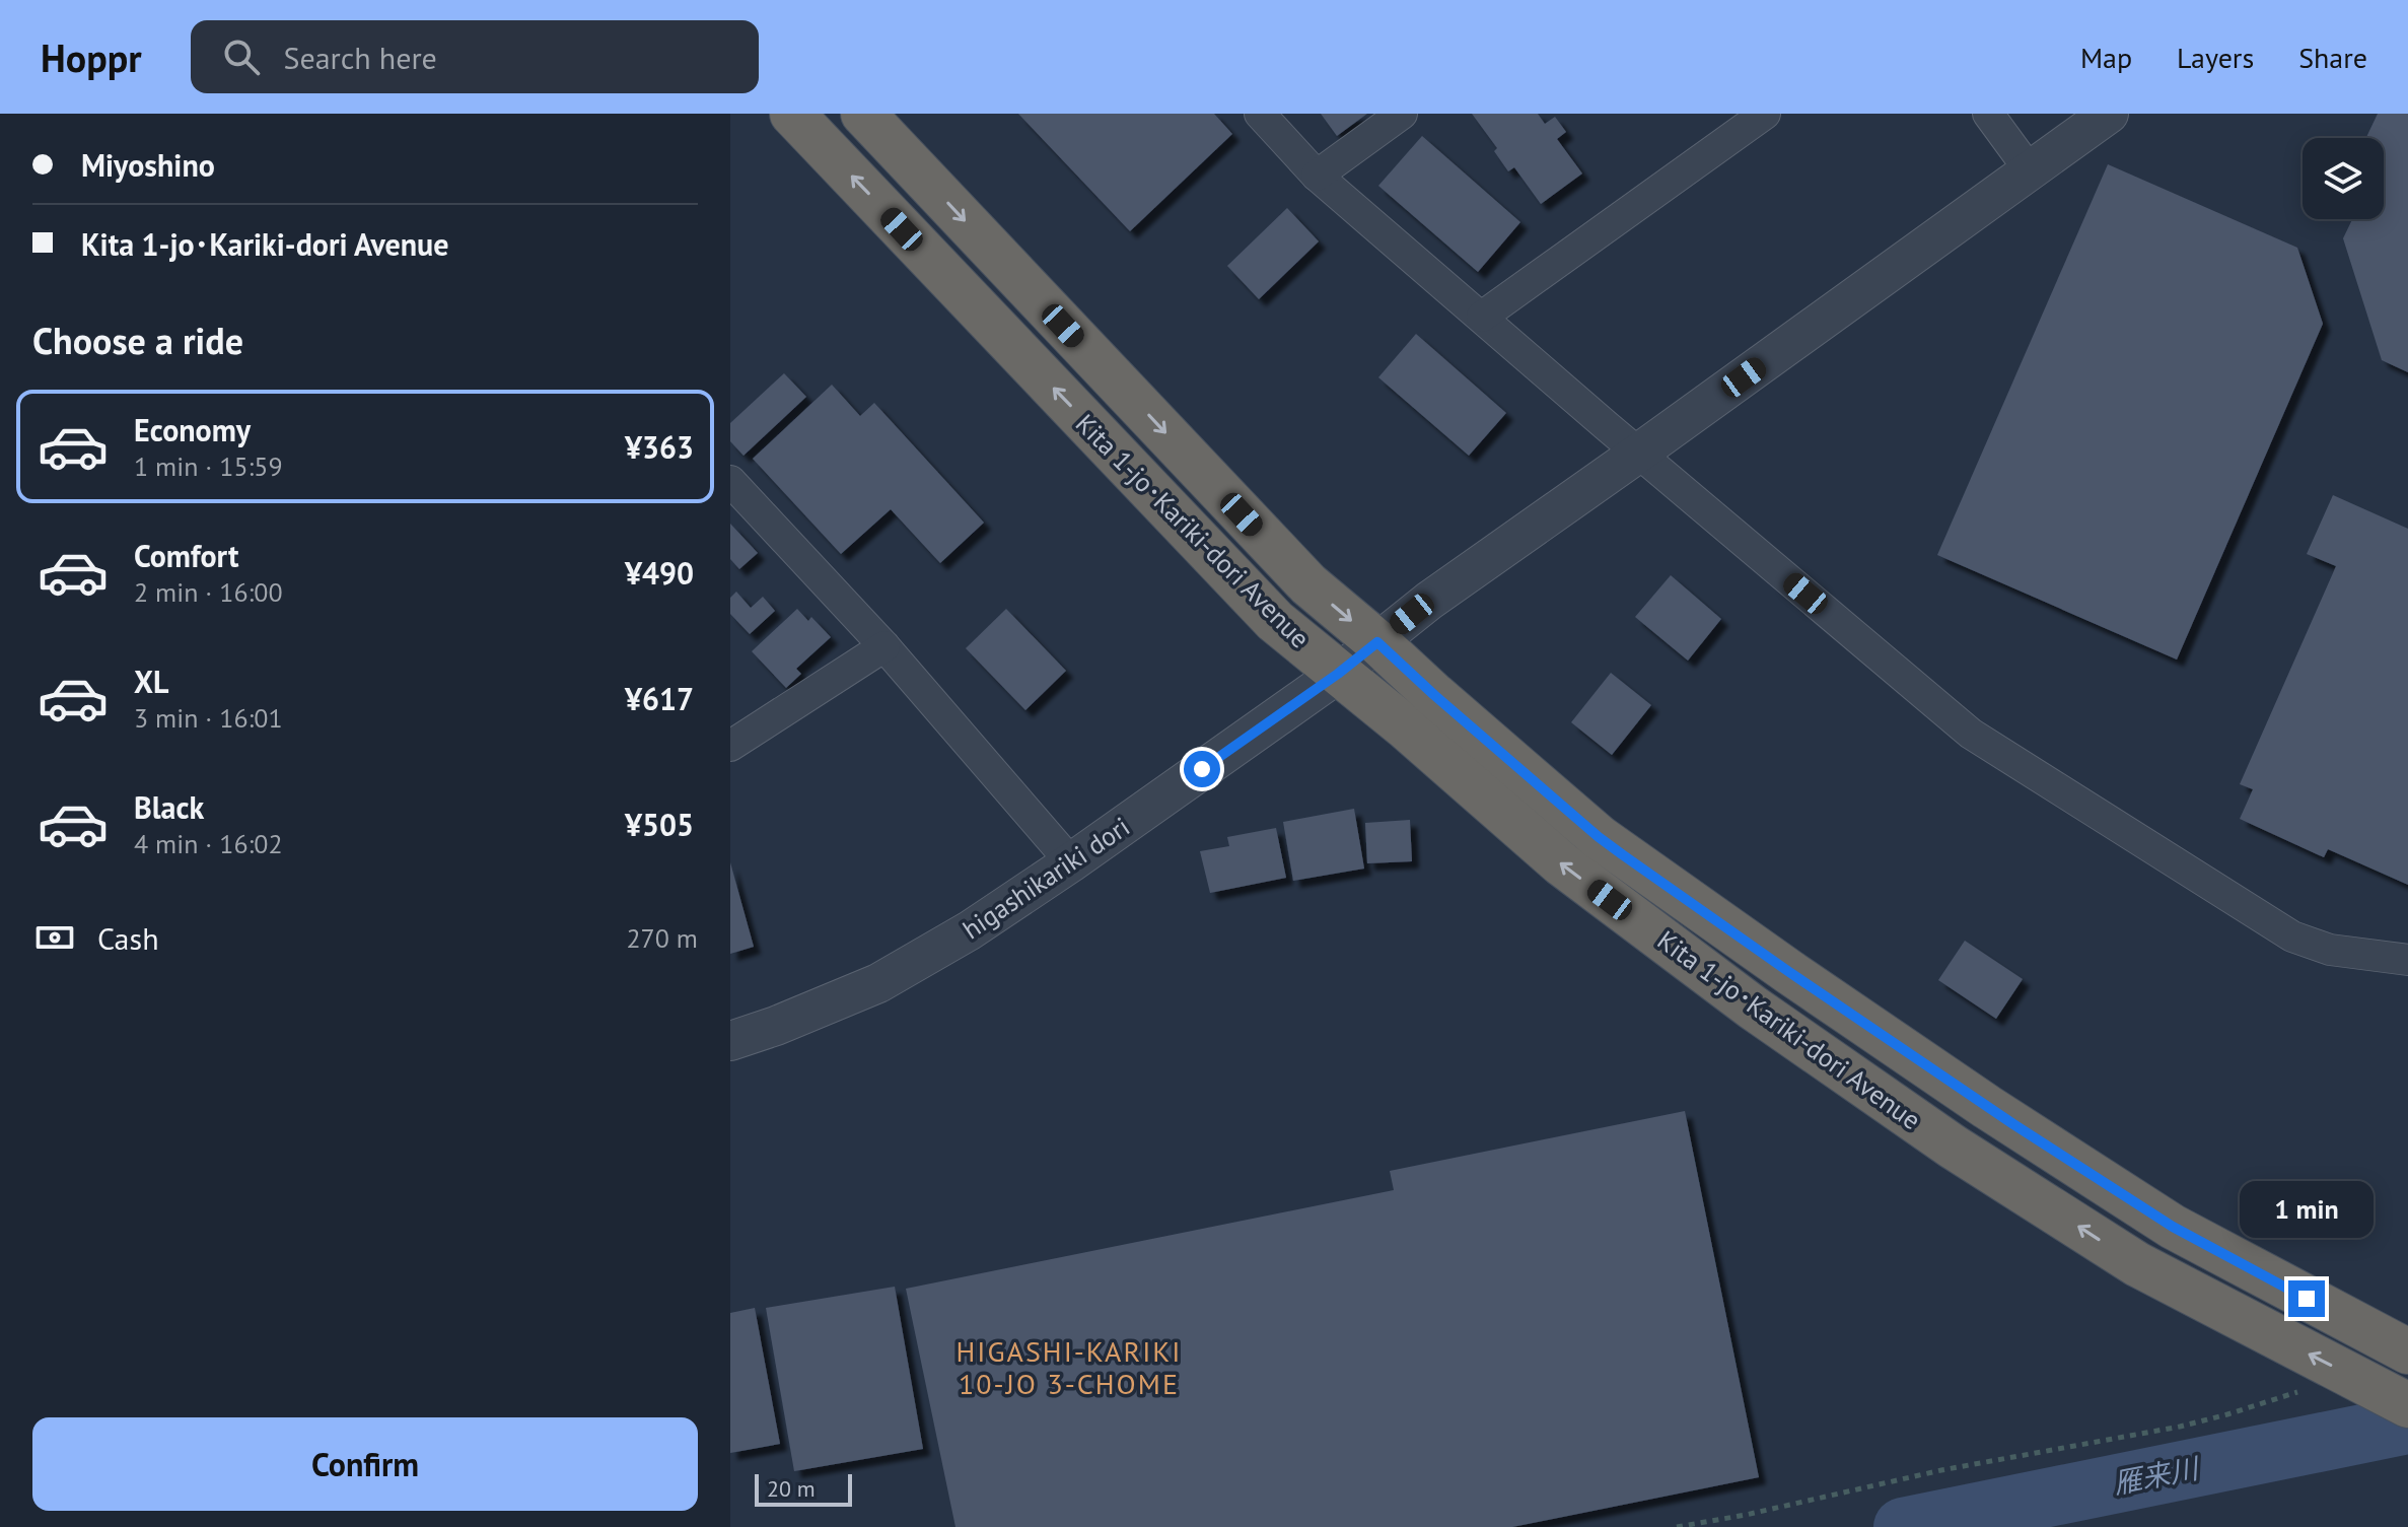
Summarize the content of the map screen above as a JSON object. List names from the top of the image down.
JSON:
{
  "streets": {
    "highway": ["Kita 1-jo･Kariki-dori Avenue"],
    "street": ["higashikariki dori"]
  },
  "crossings": [
    ["Kita 1-jo･Kariki-dori Avenue", "higashikariki dori"]
  ],
  "districts": ["HIGASHI-KARIKI 10-JO 3-CHOME"],
  "water": ["雁来川"],
  "scale_bar": "20 m",
  "page": {
    "header": "Hoppr",
    "search": "Search here",
    "nav": ["Map", "Layers", "Share"],
    "banner": ["Miyoshino", "Kita 1-jo･Kariki-dori Avenue"],
    "heading": "Choose a ride",
    "list": [
      {
        "name": "Economy",
        "note": "1 min · 15:59",
        "value": "¥363"
      },
      {
        "name": "Comfort",
        "note": "2 min · 16:00",
        "value": "¥490"
      },
      {
        "name": "XL",
        "note": "3 min · 16:01",
        "value": "¥617"
      },
      {
        "name": "Black",
        "note": "4 min · 16:02",
        "value": "¥505"
      }
    ],
    "pay": ["Cash", "270 m"],
    "bubble": "1 min",
    "buttons": "Confirm",
    "scale": "20 m"
  }
}
